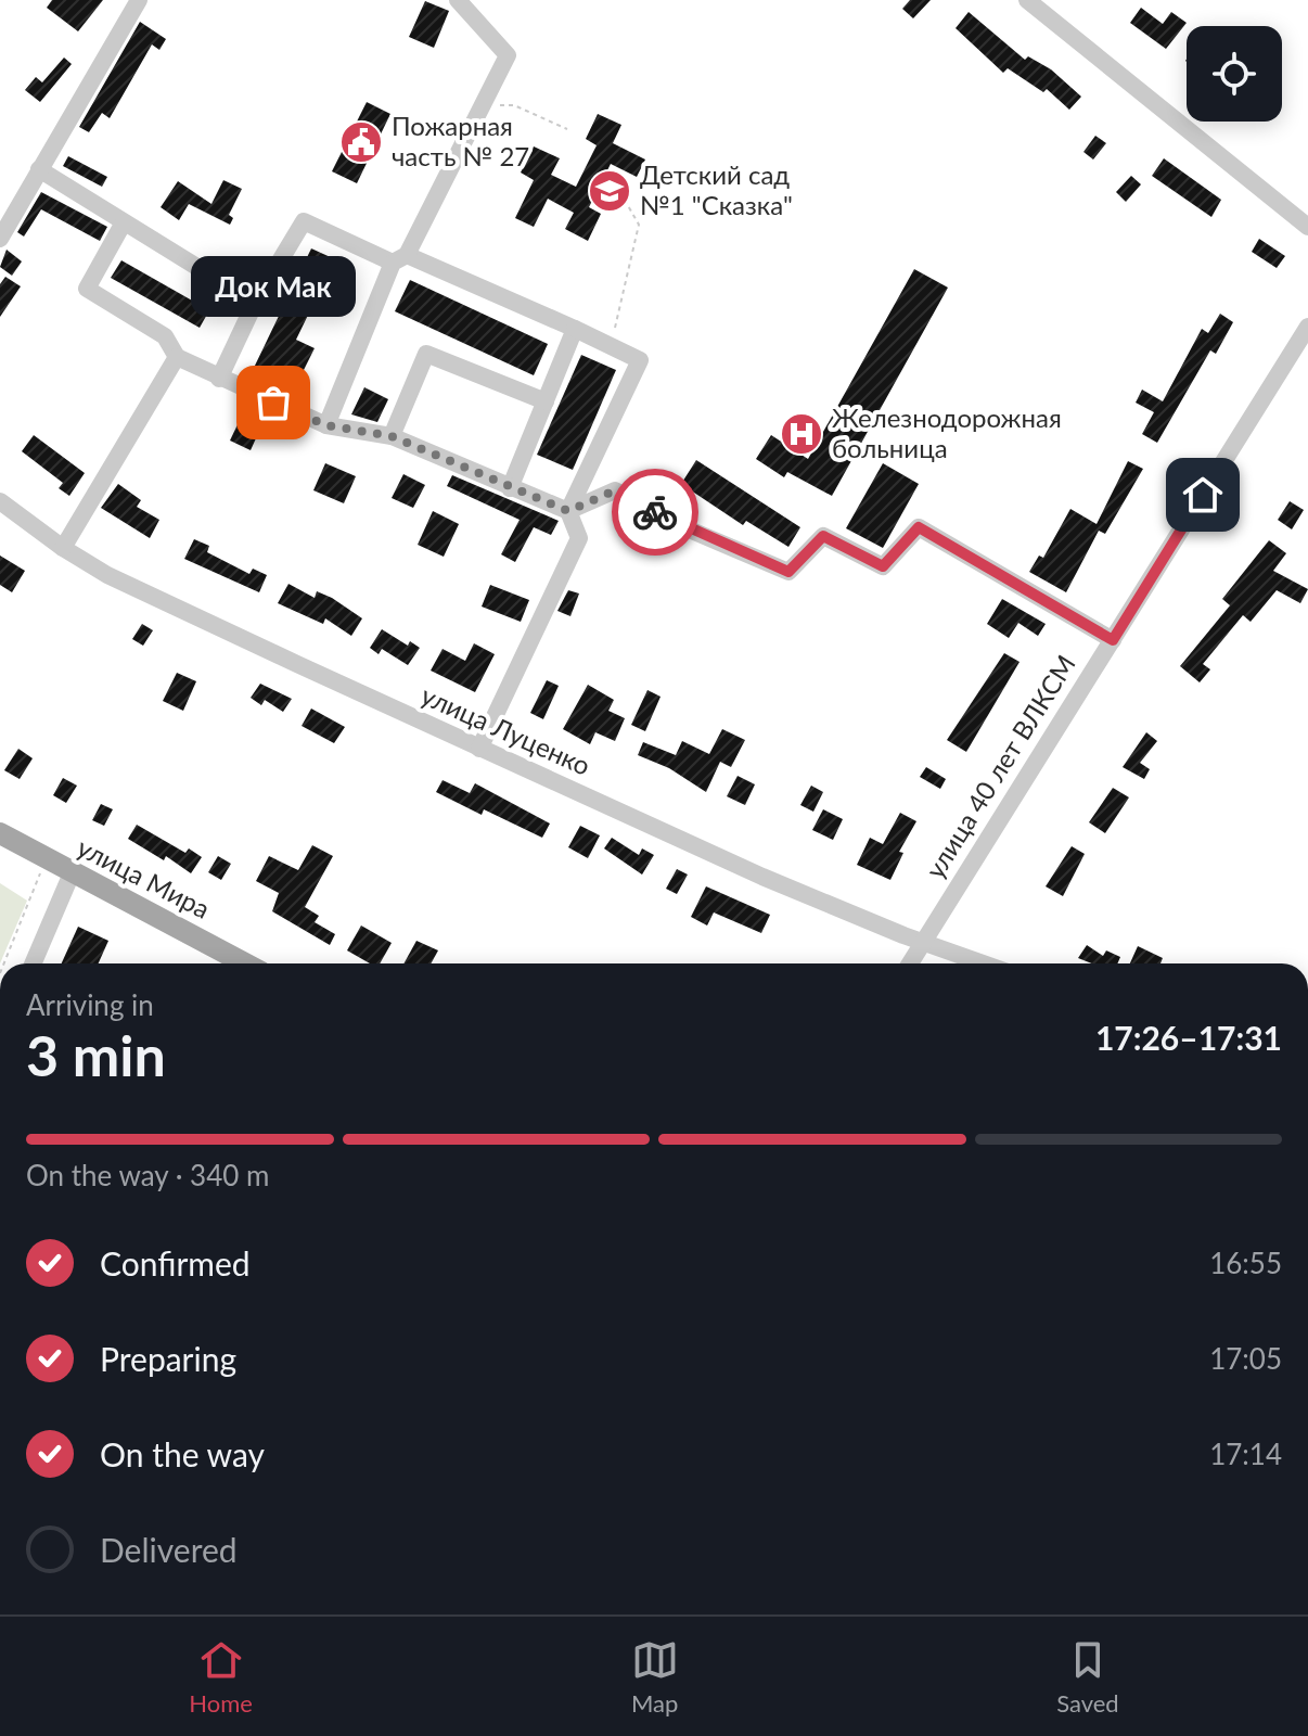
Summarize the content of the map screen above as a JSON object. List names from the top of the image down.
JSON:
{
  "streets": {
    "main road": ["улица Мира"],
    "street": ["улица Луценко", "улица 40 лет ВЛКСМ"]
  },
  "crossings": [
    ["улица Луценко", "улица 40 лет ВЛКСМ"]
  ],
  "places": {
    "public building": ["Пожарная часть № 27"],
    "school or university": ["Детский сад №1 \"Сказка\""],
    "other": ["Док Мак"],
    "hospital": ["Железнодорожная больница"]
  },
  "page": {
    "bubble": "Док Мак",
    "heading": ["3 min", "Arriving in", "17:26–17:31"],
    "bar": "On the way · 340 m",
    "list": [
      ["Confirmed", "16:55"],
      ["Preparing", "17:05"],
      ["On the way", "17:14"],
      "Delivered"
    ],
    "tabs": ["Home", "Map", "Saved"]
  }
}
